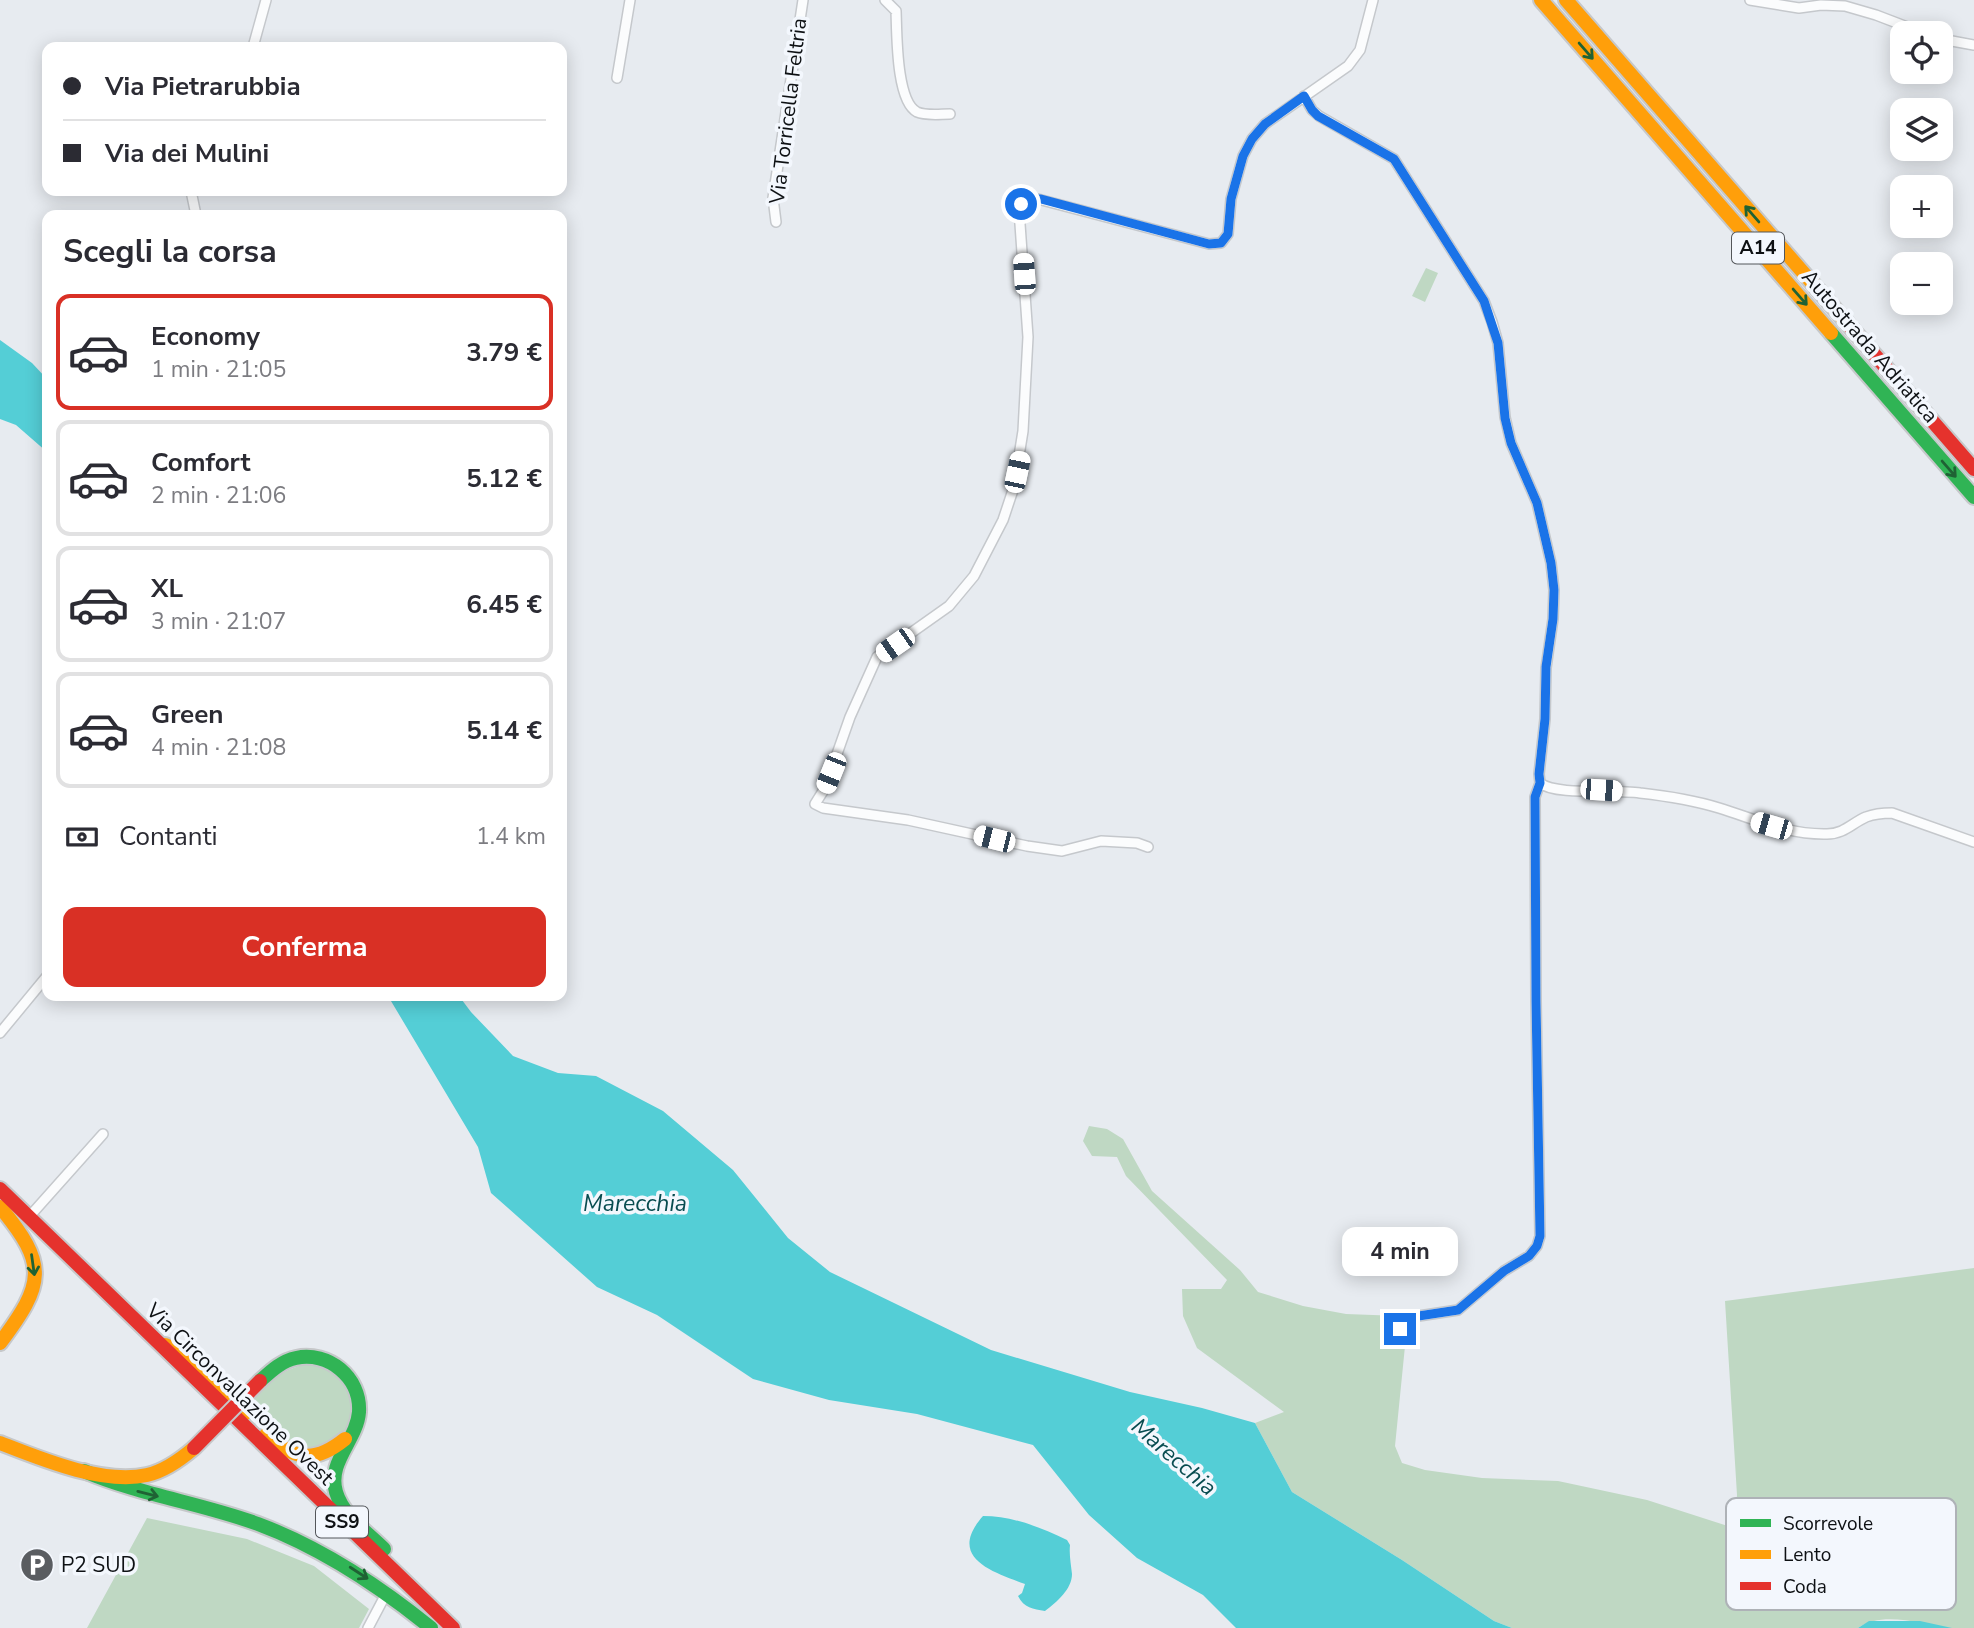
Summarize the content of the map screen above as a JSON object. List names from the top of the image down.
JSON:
{
  "streets": {
    "main road": [
      "A14",
      "Autostrada Adriatica",
      "Via Circonvallazione Ovest",
      "SS9"
    ],
    "street": ["Via Torricella Feltria"]
  },
  "water": ["Marecchia"],
  "places": {
    "parking": ["P2 SUD"]
  },
  "legend": ["Scorrevole", "Lento", "Coda"],
  "page": {
    "map_buttons": ["+", "−"],
    "banner": ["Via Pietrarubbia", "Via dei Mulini"],
    "heading": "Scegli la corsa",
    "list": [
      {
        "name": "Economy",
        "note": "1 min · 21:05",
        "value": "3.79 €"
      },
      {
        "name": "Comfort",
        "note": "2 min · 21:06",
        "value": "5.12 €"
      },
      {
        "name": "XL",
        "note": "3 min · 21:07",
        "value": "6.45 €"
      },
      {
        "name": "Green",
        "note": "4 min · 21:08",
        "value": "5.14 €"
      }
    ],
    "pay": ["Contanti", "1.4 km"],
    "buttons": "Conferma",
    "bubble": "4 min"
  }
}
